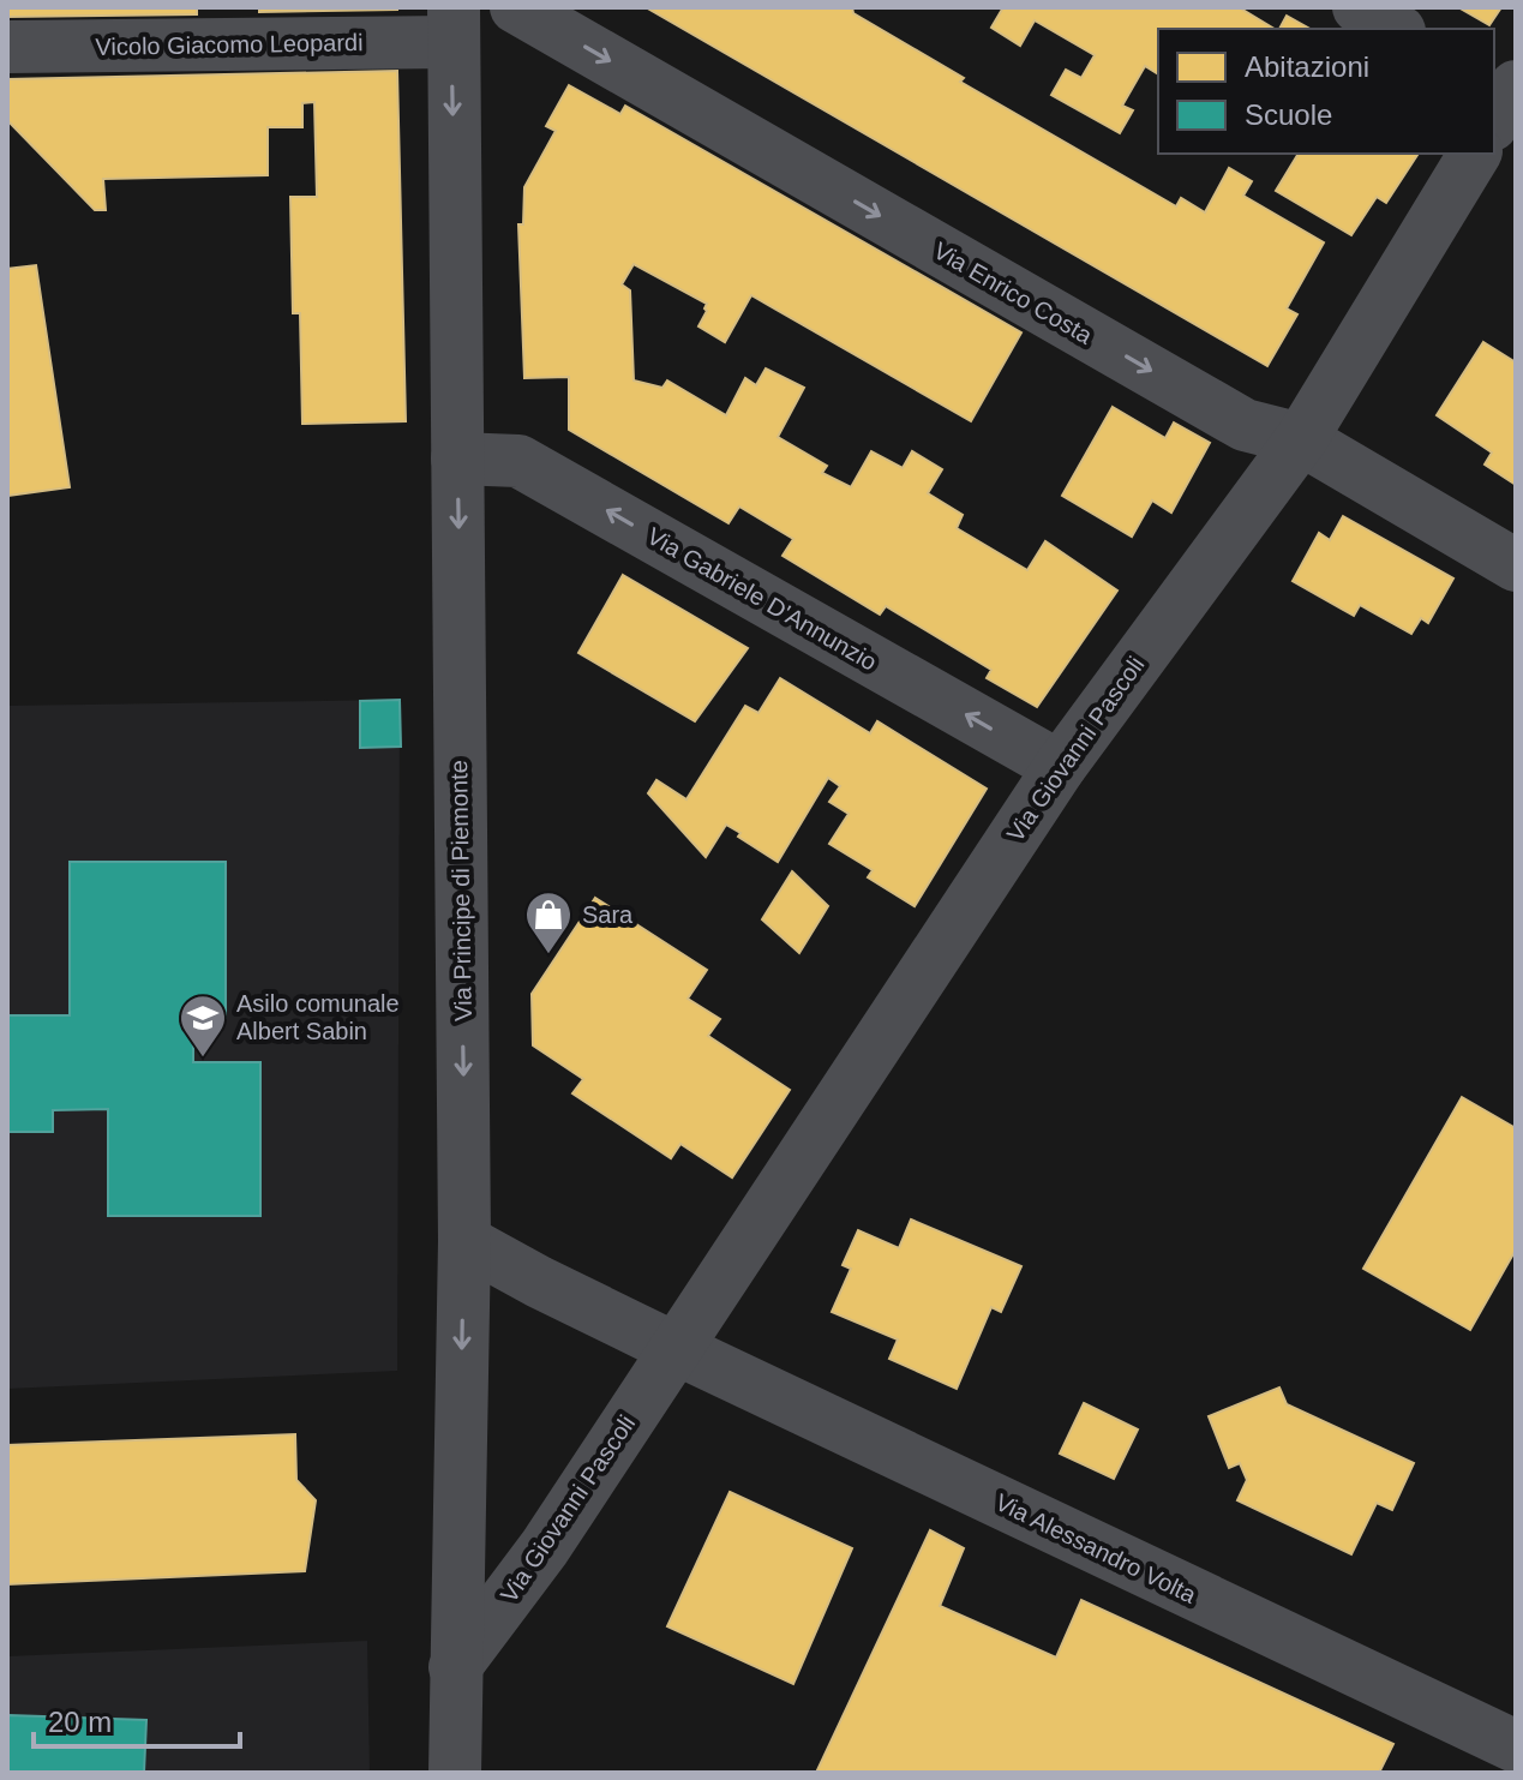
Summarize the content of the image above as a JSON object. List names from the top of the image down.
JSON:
{
  "streets": {
    "street": [
      "Vicolo Giacomo Leopardi",
      "Via Enrico Costa",
      "Via Gabriele D'Annunzio",
      "Via Giovanni Pascoli",
      "Via Principe di Piemonte",
      "Via Alessandro Volta"
    ]
  },
  "crossings": [
    ["Vicolo Giacomo Leopardi", "Via Principe di Piemonte"],
    ["Via Enrico Costa", "Via Giovanni Pascoli"],
    ["Via Gabriele D'Annunzio", "Via Giovanni Pascoli"],
    ["Via Gabriele D'Annunzio", "Via Principe di Piemonte"],
    ["Via Giovanni Pascoli", "Via Principe di Piemonte"],
    ["Via Giovanni Pascoli", "Via Alessandro Volta"]
  ],
  "one_way": ["Via Enrico Costa", "Via Gabriele D'Annunzio", "Via Principe di Piemonte"],
  "places": {
    "shop": ["Sara"],
    "school or university": ["Asilo comunale Albert Sabin"]
  },
  "legend": ["Abitazioni", "Scuole"],
  "scale_bar": "20 m"
}
